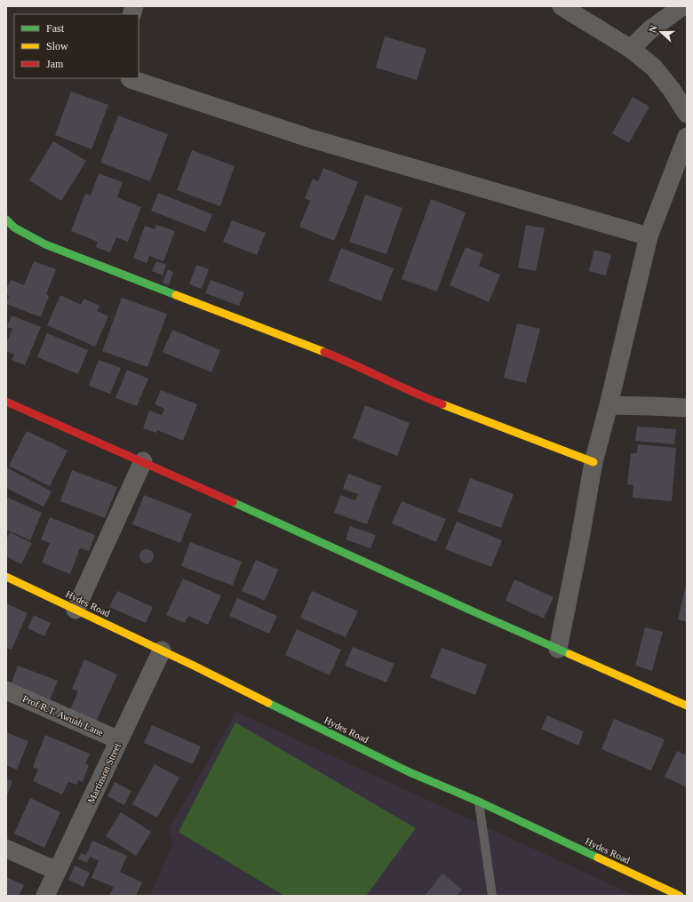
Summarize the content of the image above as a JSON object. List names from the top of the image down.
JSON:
{
  "streets": {
    "street": ["Hydes Road", "Prof R.T. Awuah Lane", "Martinson Street"]
  },
  "crossings": [
    ["Hydes Road", "Martinson Street"],
    ["Prof R.T. Awuah Lane", "Martinson Street"]
  ],
  "legend": ["Fast", "Slow", "Jam"],
  "north": "left"
}
